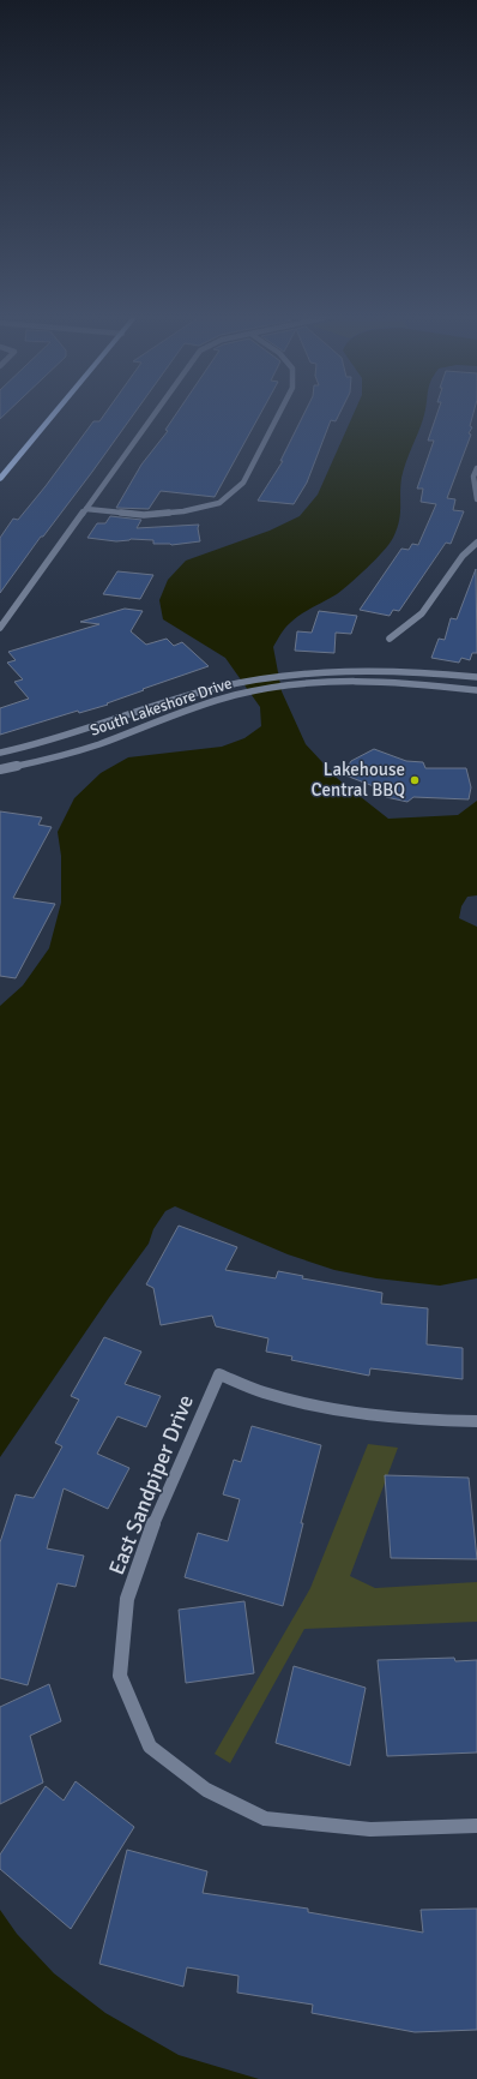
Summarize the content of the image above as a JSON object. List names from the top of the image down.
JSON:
{
  "streets": {
    "street": ["South Lakeshore Drive", "East Sandpiper Drive"]
  },
  "places": ["Lakehouse Central BBQ"]
}
